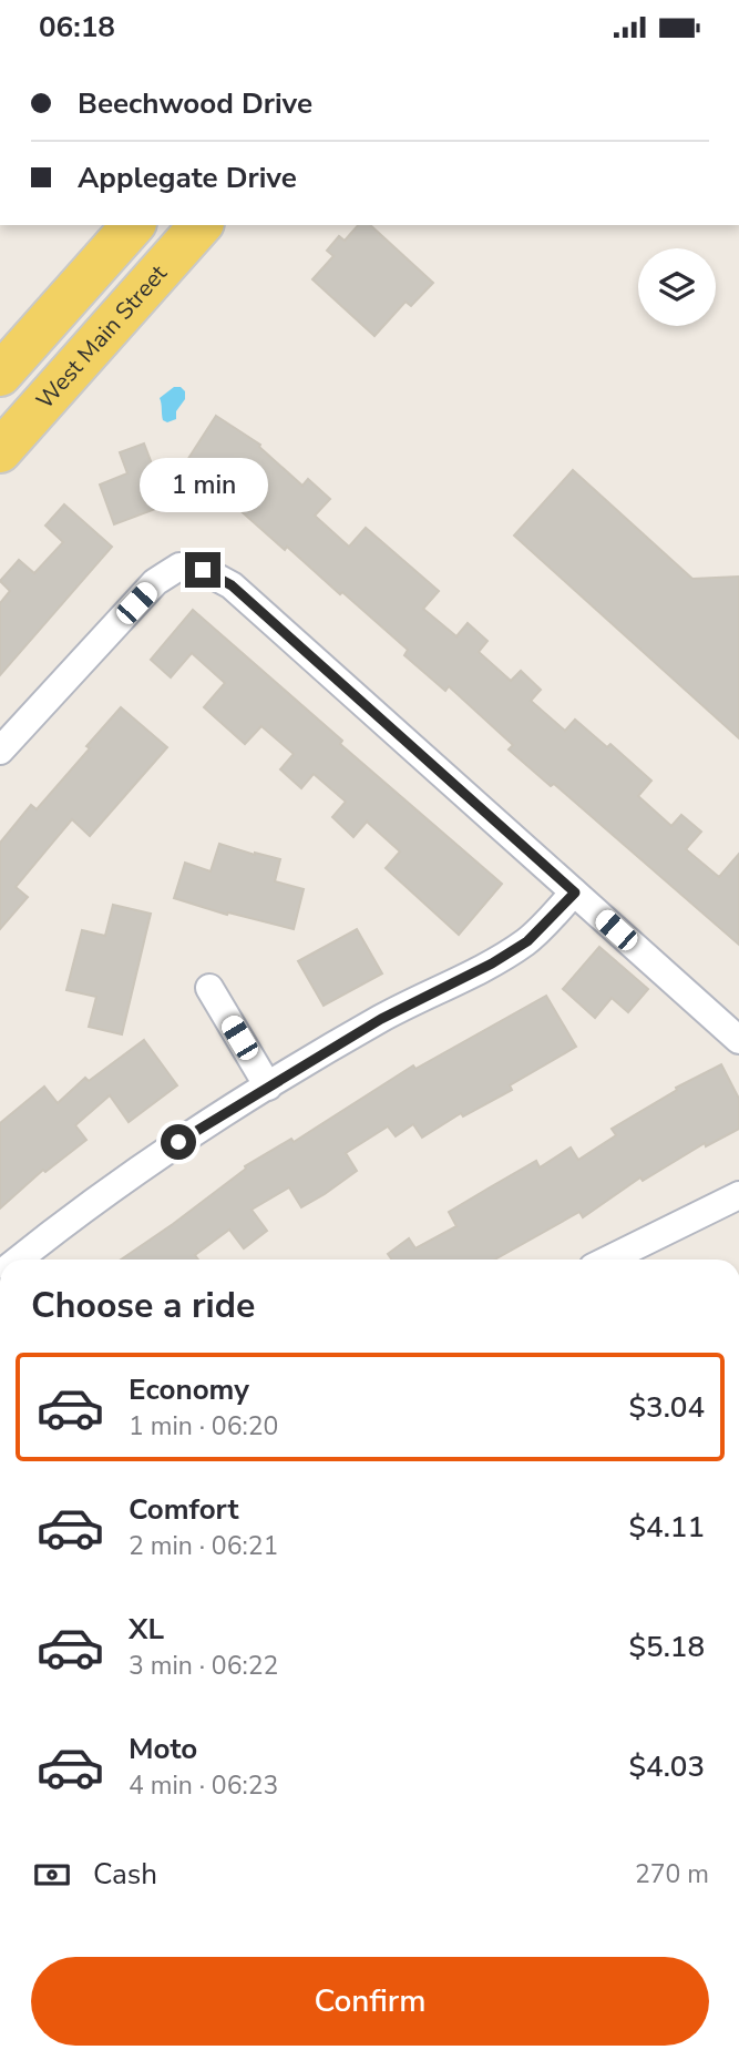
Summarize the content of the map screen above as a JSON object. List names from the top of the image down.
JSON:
{
  "streets": {
    "main road": ["West Main Street"]
  },
  "page": {
    "status": "06:18",
    "banner": ["Beechwood Drive", "Applegate Drive"],
    "bubble": "1 min",
    "heading": "Choose a ride",
    "list": [
      {
        "name": "Economy",
        "note": "1 min · 06:20",
        "value": "$3.04"
      },
      {
        "name": "Comfort",
        "note": "2 min · 06:21",
        "value": "$4.11"
      },
      {
        "name": "XL",
        "note": "3 min · 06:22",
        "value": "$5.18"
      },
      {
        "name": "Moto",
        "note": "4 min · 06:23",
        "value": "$4.03"
      }
    ],
    "pay": ["Cash", "270 m"],
    "buttons": "Confirm"
  }
}
